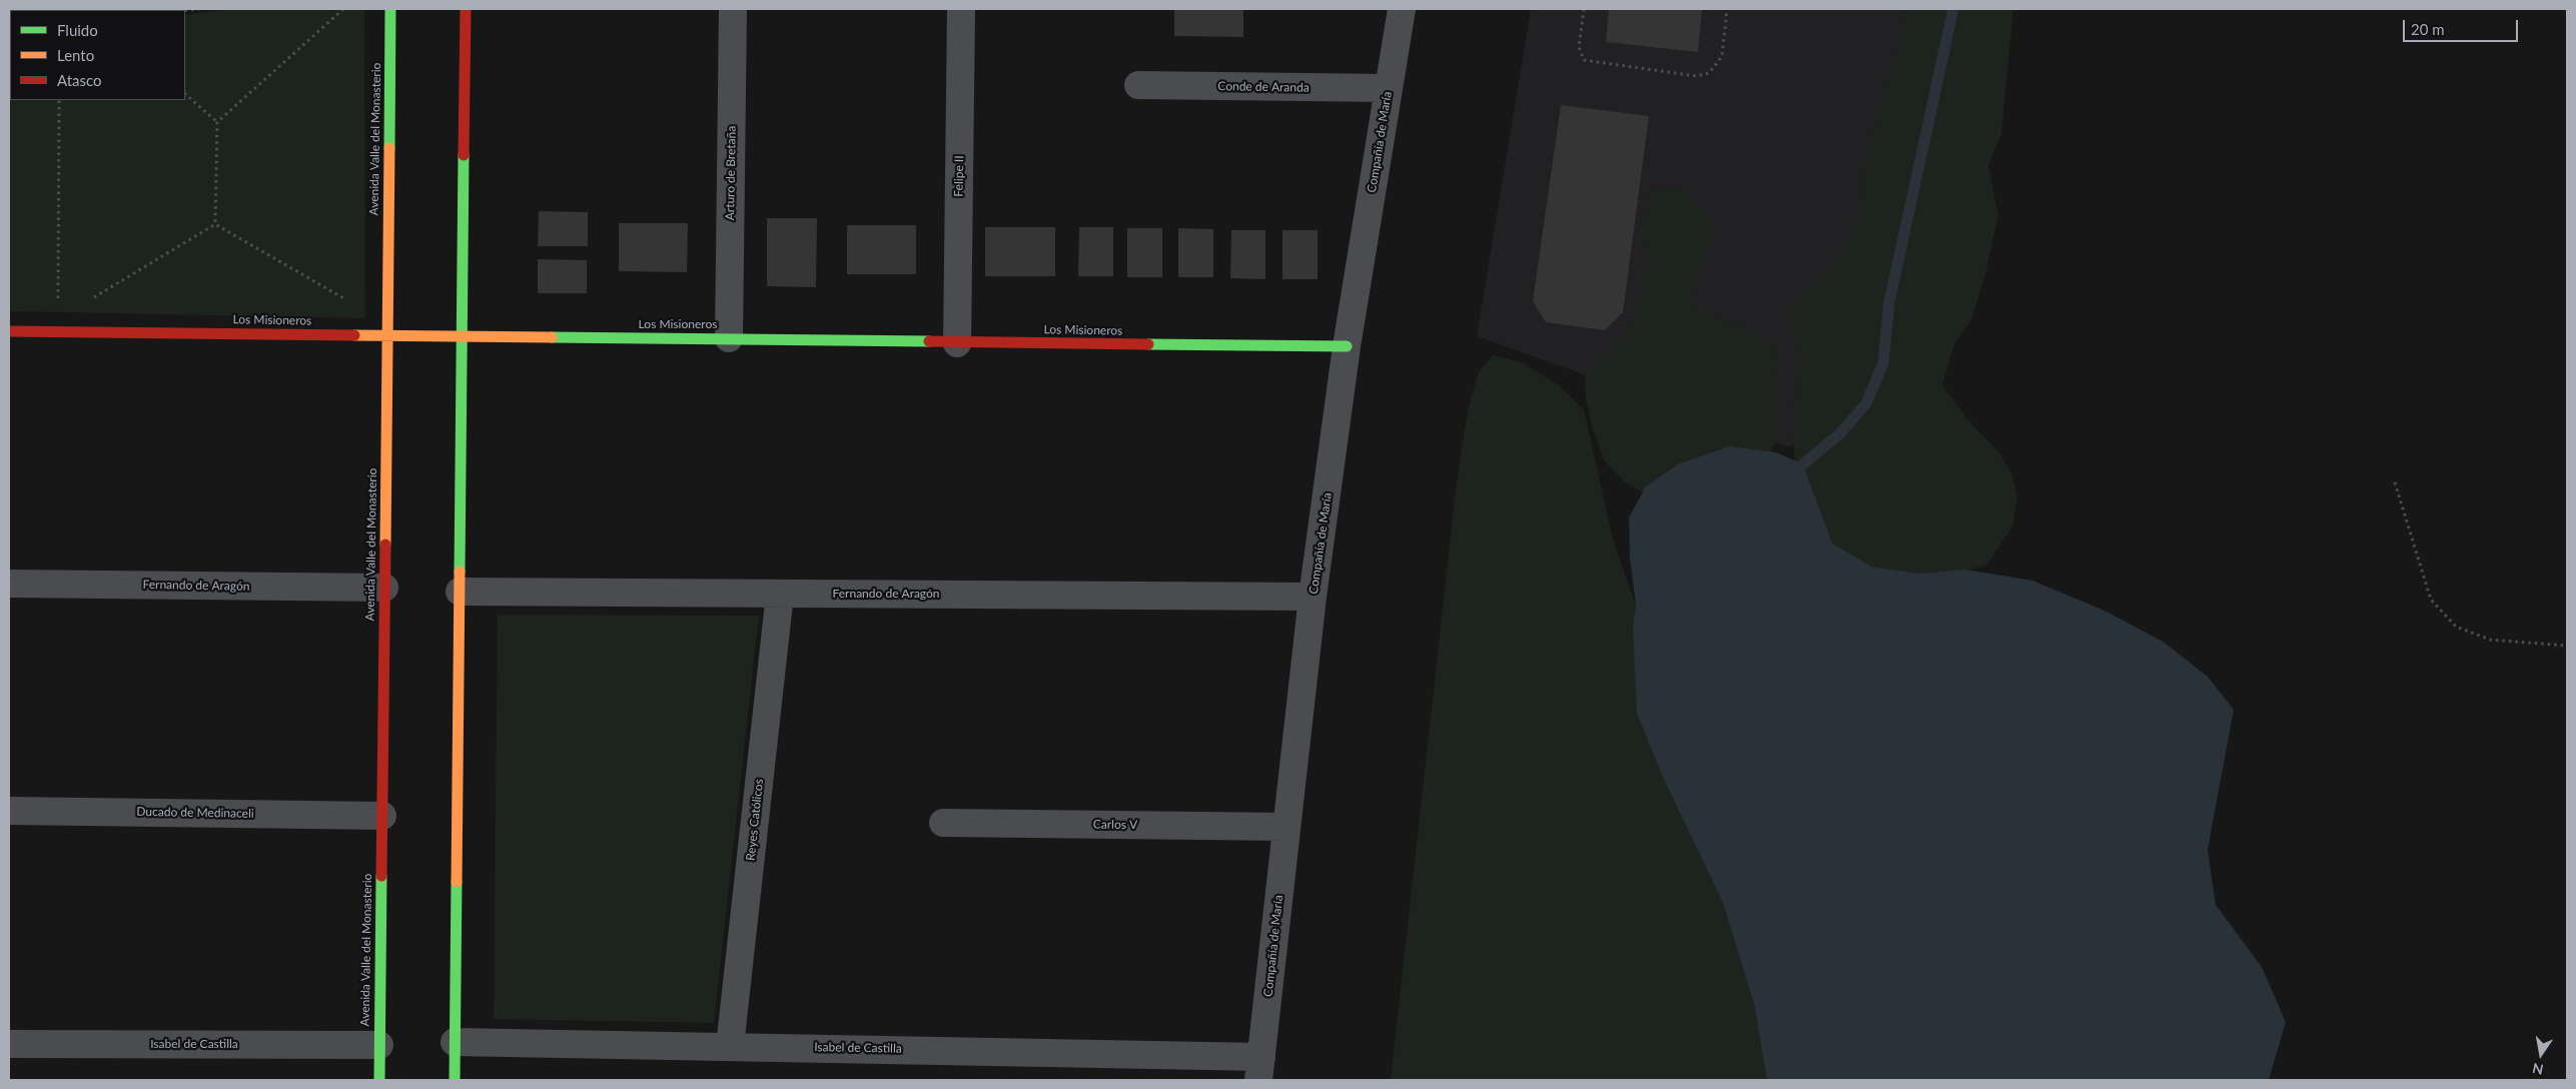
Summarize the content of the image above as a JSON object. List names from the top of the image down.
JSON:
{
  "streets": {
    "street": [
      "Conde de Aranda",
      "Avenida Valle del Monasterio",
      "Compañía de María",
      "Arturo de Bretaña",
      "Felipe II",
      "Los Misioneros",
      "Fernando de Aragón",
      "Ducado de Medinaceli",
      "Reyes Católicos",
      "Carlos V",
      "Isabel de Castilla"
    ]
  },
  "crossings": [
    ["Conde de Aranda", "Compañía de María"],
    ["Avenida Valle del Monasterio", "Los Misioneros"],
    ["Avenida Valle del Monasterio", "Fernando de Aragón"],
    ["Avenida Valle del Monasterio", "Ducado de Medinaceli"],
    ["Avenida Valle del Monasterio", "Isabel de Castilla"],
    ["Compañía de María", "Los Misioneros"],
    ["Compañía de María", "Fernando de Aragón"],
    ["Compañía de María", "Carlos V"],
    ["Compañía de María", "Isabel de Castilla"],
    ["Arturo de Bretaña", "Los Misioneros"],
    ["Felipe II", "Los Misioneros"],
    ["Fernando de Aragón", "Reyes Católicos"],
    ["Reyes Católicos", "Isabel de Castilla"]
  ],
  "legend": ["Fluido", "Lento", "Atasco"],
  "scale_bar": "20 m",
  "north": "bottom"
}
